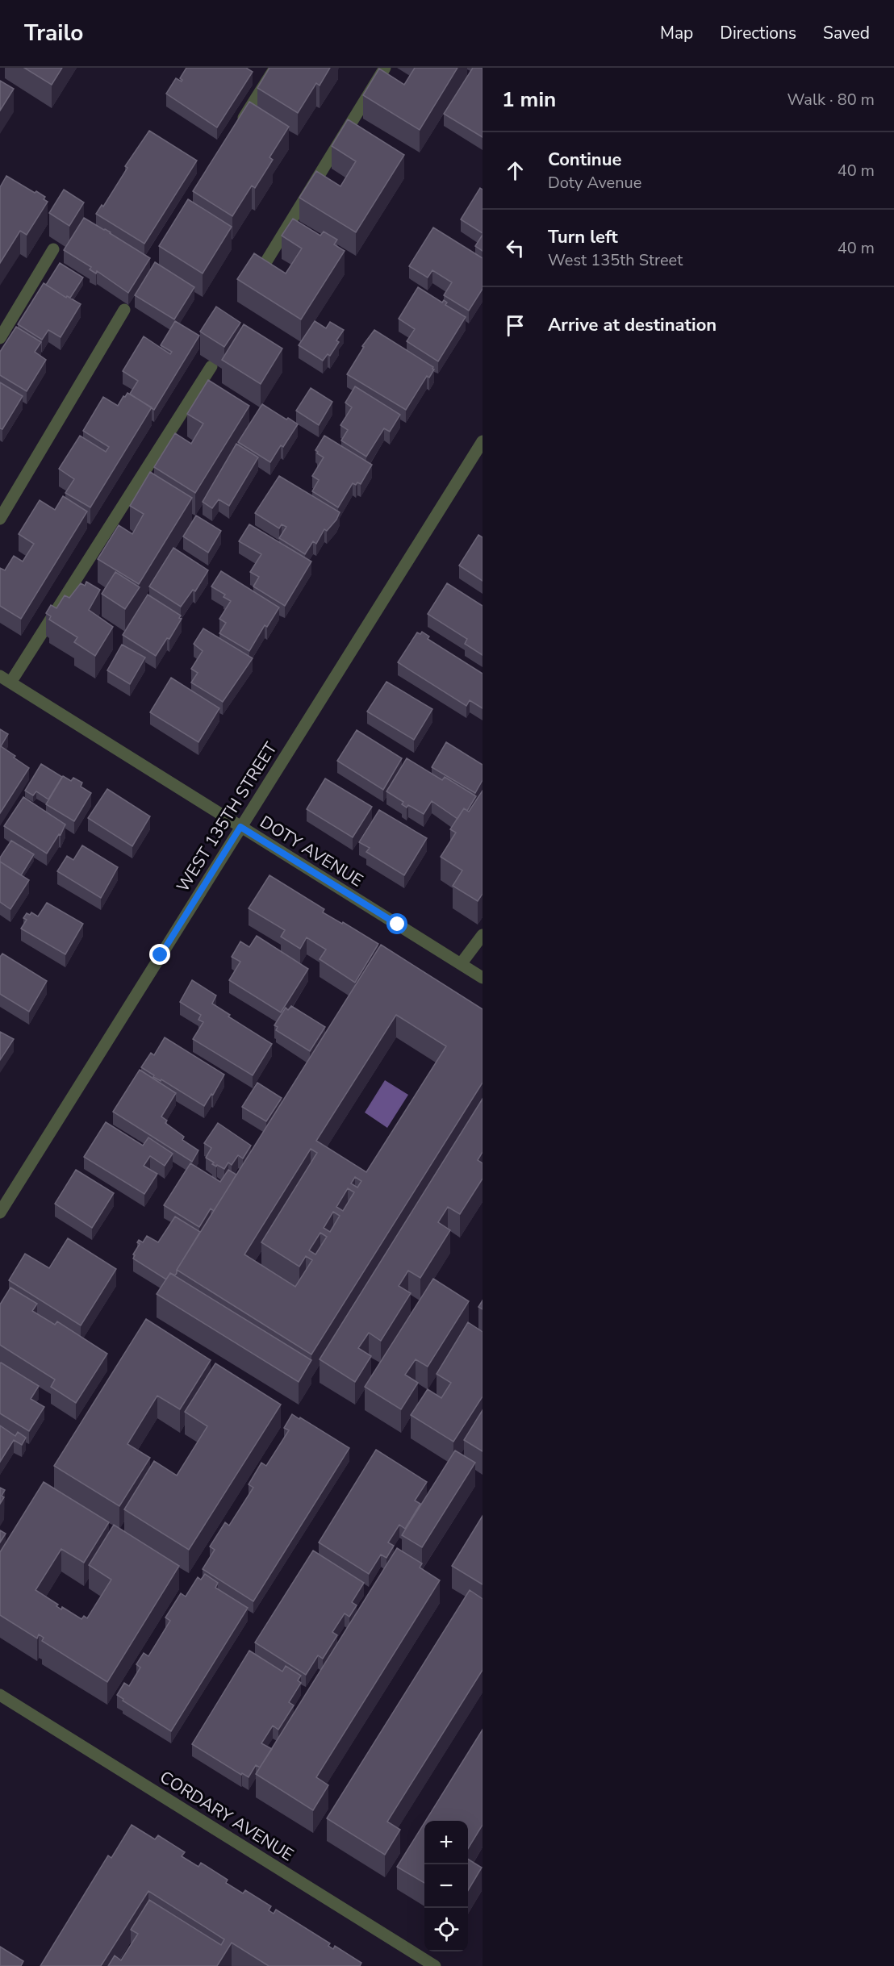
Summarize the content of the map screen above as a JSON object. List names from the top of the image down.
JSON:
{
  "streets": {
    "street": ["WEST 135TH STREET", "DOTY AVENUE", "CORDARY AVENUE"]
  },
  "crossings": [
    ["WEST 135TH STREET", "DOTY AVENUE"]
  ],
  "page": {
    "header": "Trailo",
    "nav": ["Map", "Directions", "Saved"],
    "heading": ["1 min", "Walk · 80 m"],
    "list": [
      ["Continue", "Doty Avenue", "40 m"],
      ["Turn left", "West 135th Street", "40 m"],
      "Arrive at destination"
    ],
    "map_buttons": ["+", "−"]
  }
}
